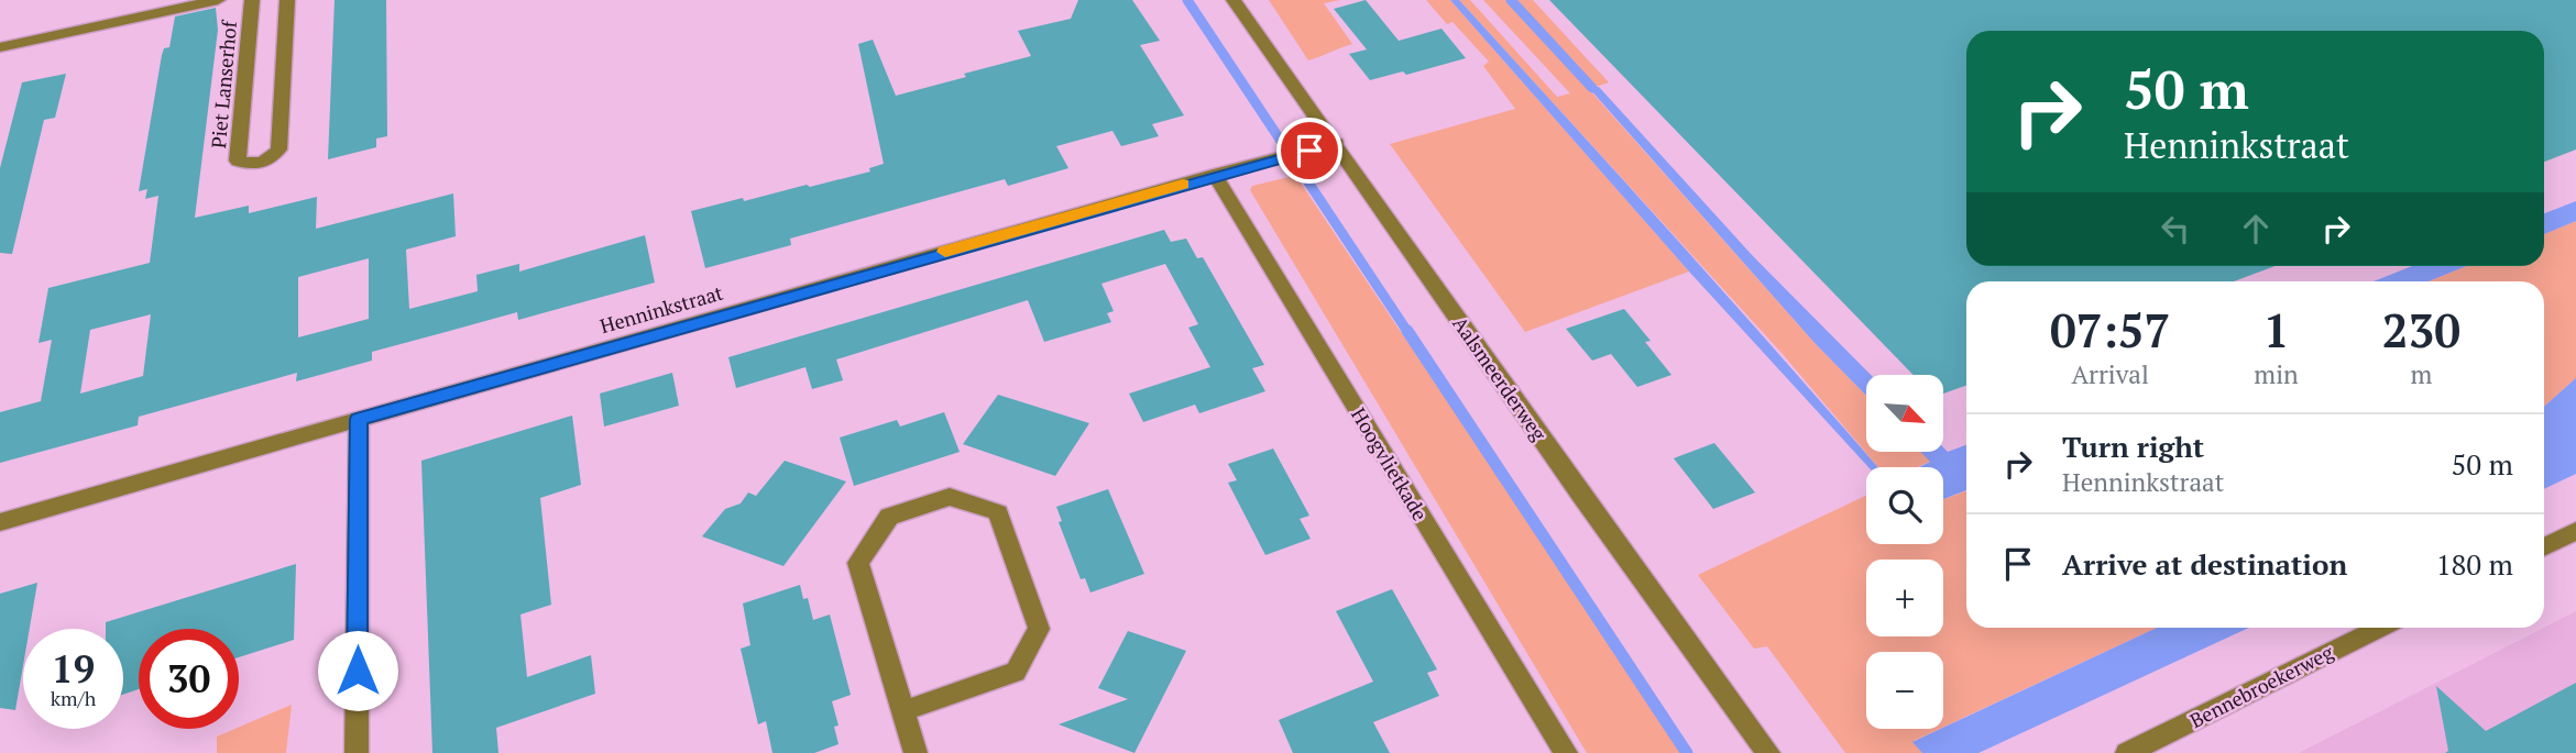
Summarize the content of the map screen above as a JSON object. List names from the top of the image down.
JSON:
{
  "streets": {
    "street": [
      "Piet Lanserhof",
      "Henninkstraat",
      "Aalsmeerderweg",
      "Hoogvlietkade",
      "Bennebroekerweg"
    ]
  },
  "crossings": [
    ["Henninkstraat", "Aalsmeerderweg"],
    ["Henninkstraat", "Hoogvlietkade"]
  ],
  "north": "bottom right",
  "page": {
    "turn": ["50 m", "Henninkstraat"],
    "eta": [
      "07:57",
      "Arrival",
      "1",
      "min",
      "230",
      "m"
    ],
    "map_buttons": ["+", "−"],
    "list": [
      {
        "name": "Turn right",
        "note": "Henninkstraat",
        "value": "50 m"
      },
      {
        "name": "Arrive at destination",
        "value": "180 m"
      }
    ],
    "speed": "19 km/h",
    "limit": "30"
  }
}
